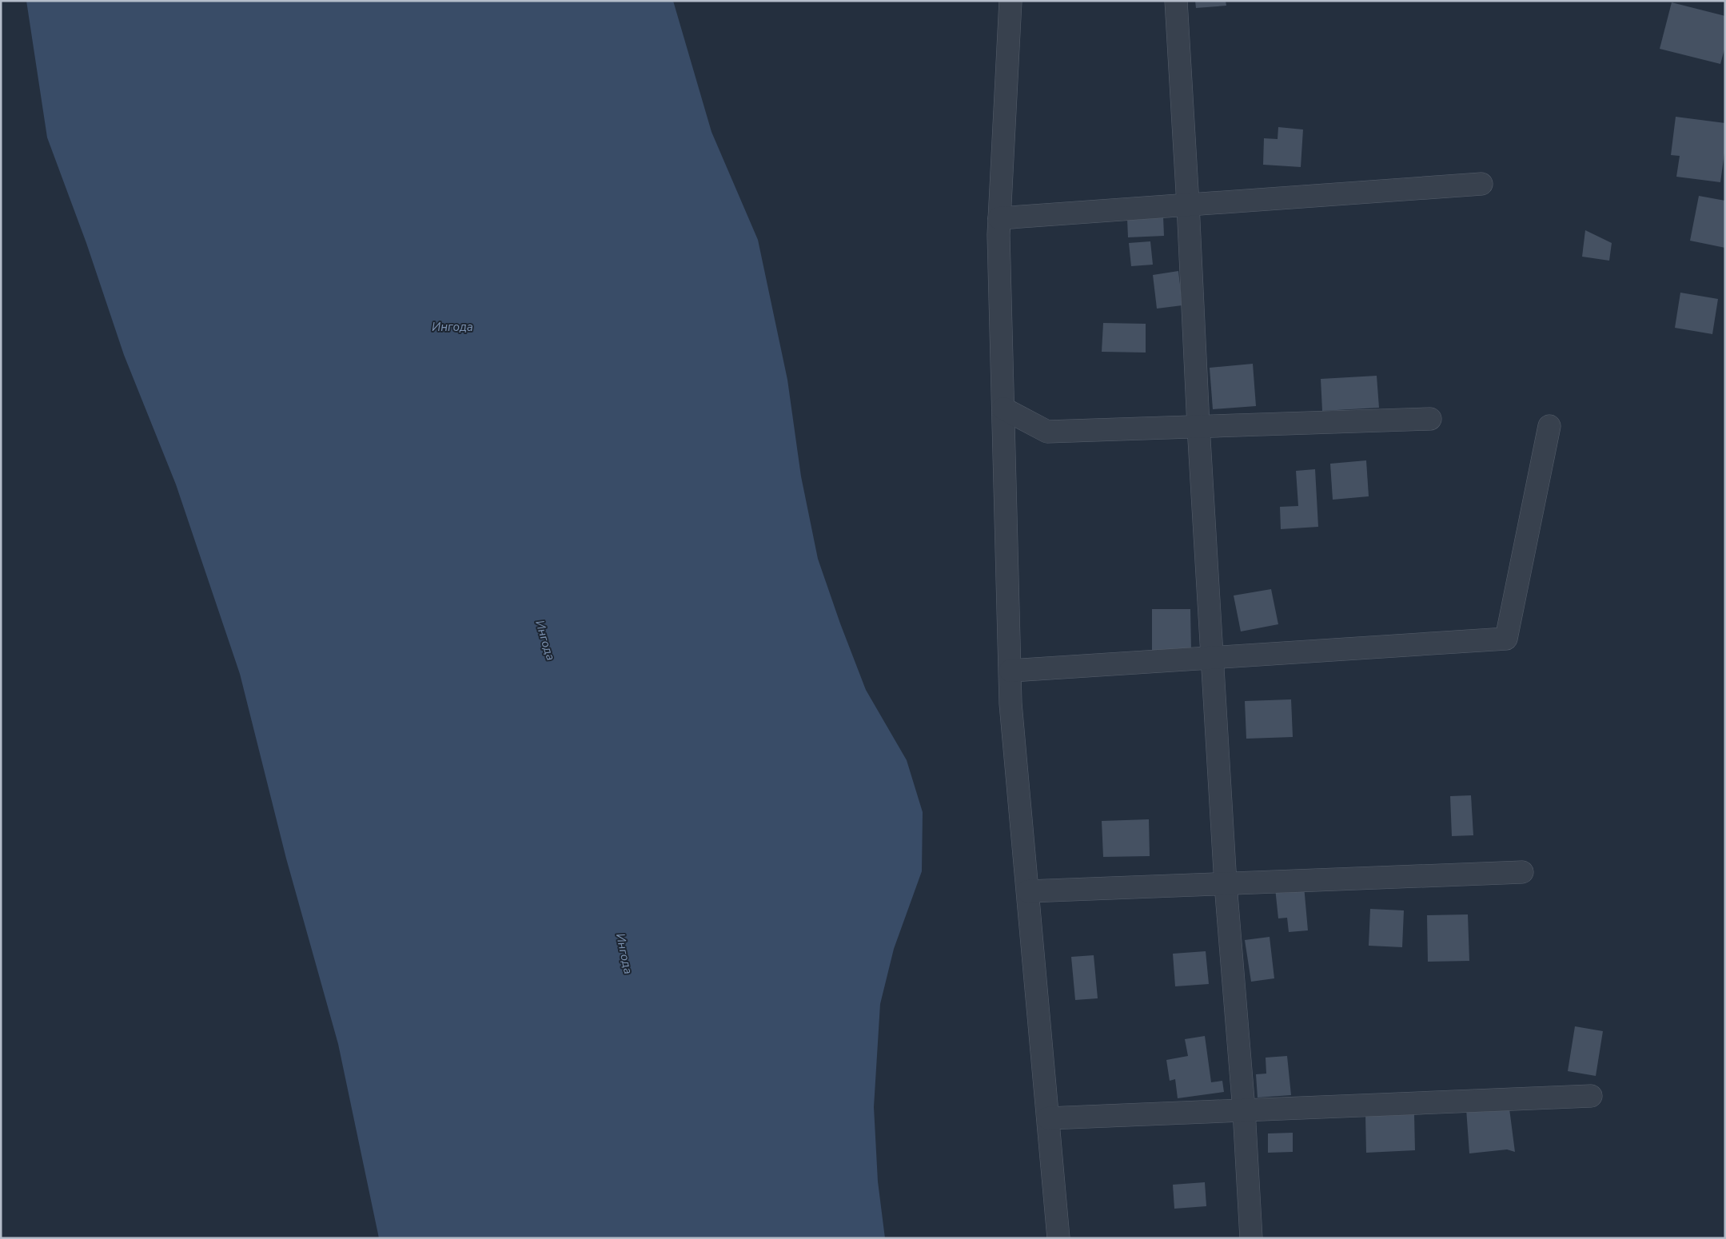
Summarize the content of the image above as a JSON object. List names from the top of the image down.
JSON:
{
  "water": ["Ингода"]
}
